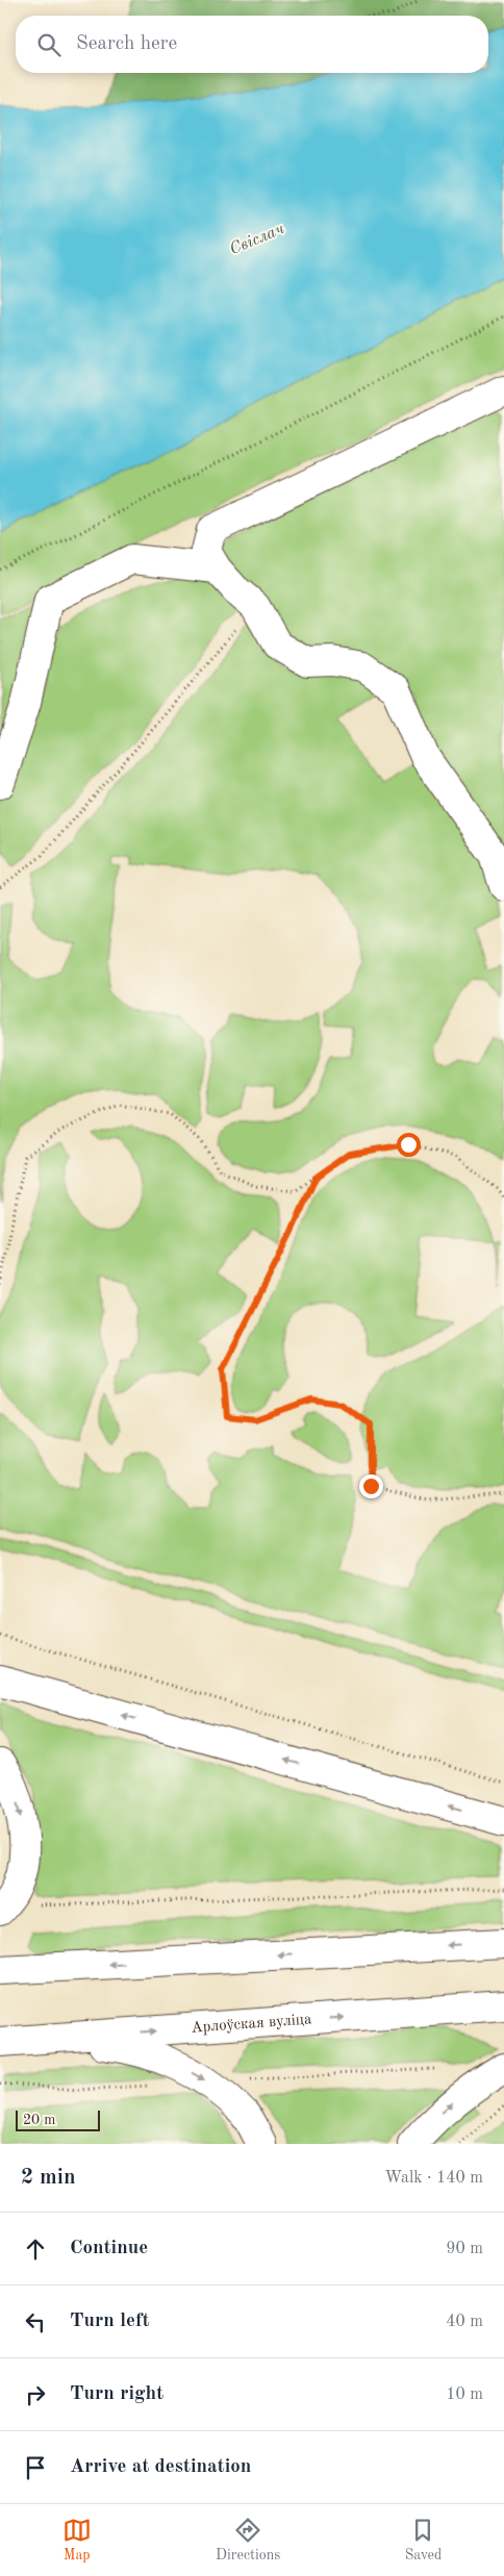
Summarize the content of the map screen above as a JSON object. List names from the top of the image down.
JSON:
{
  "streets": {
    "main road": ["Арлоўская вуліца"]
  },
  "water": ["Свіслач"],
  "scale_bar": "20 m",
  "page": {
    "search": "Search here",
    "scale": "20 m",
    "heading": ["2 min", "Walk · 140 m"],
    "list": [
      ["Continue", "90 m"],
      ["Turn left", "40 m"],
      ["Turn right", "10 m"],
      "Arrive at destination"
    ],
    "nav": ["Map", "Directions", "Saved"]
  }
}
